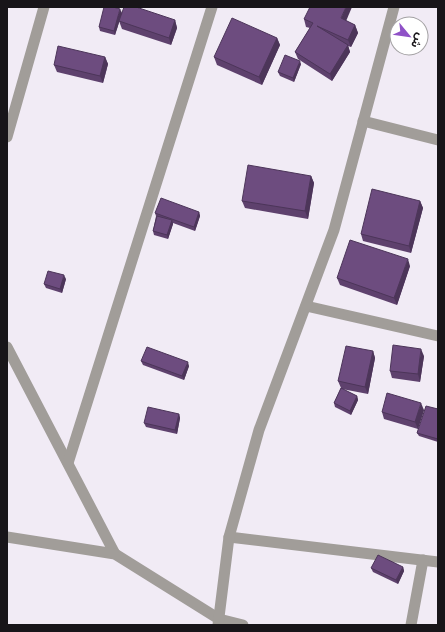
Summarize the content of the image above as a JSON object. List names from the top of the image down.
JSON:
{
  "north": "bottom right"
}
